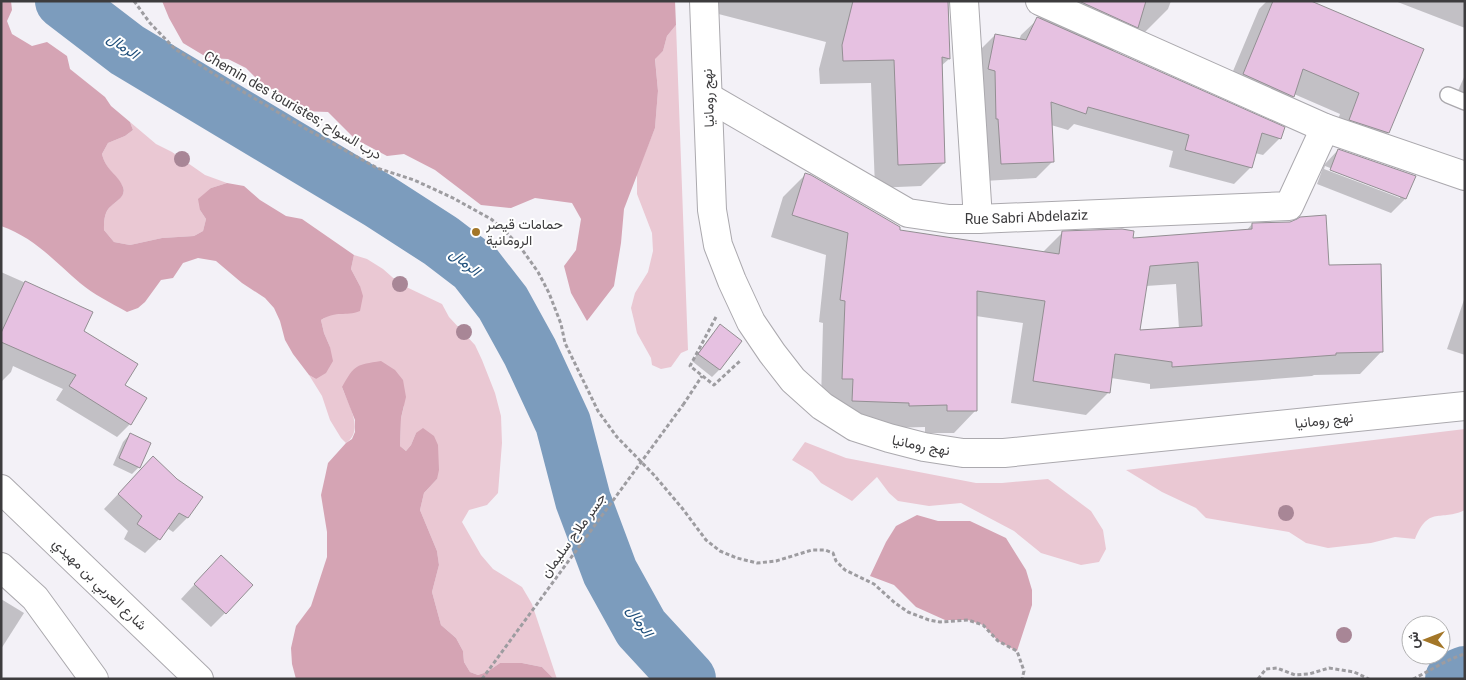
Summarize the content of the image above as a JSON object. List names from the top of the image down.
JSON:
{
  "streets": {
    "street": ["نهج رومانيا", "Rue Sabri Abdelaziz", "شارع العربي بن مهيدي"],
    "path": ["Chemin des touristes; درب السواح", "جسر ملاح سليمان"]
  },
  "crossings": [
    ["نهج رومانيا", "Rue Sabri Abdelaziz"]
  ],
  "water": ["الرمال"],
  "places": ["حمامات قيصر الرومانية"],
  "north": "left"
}
